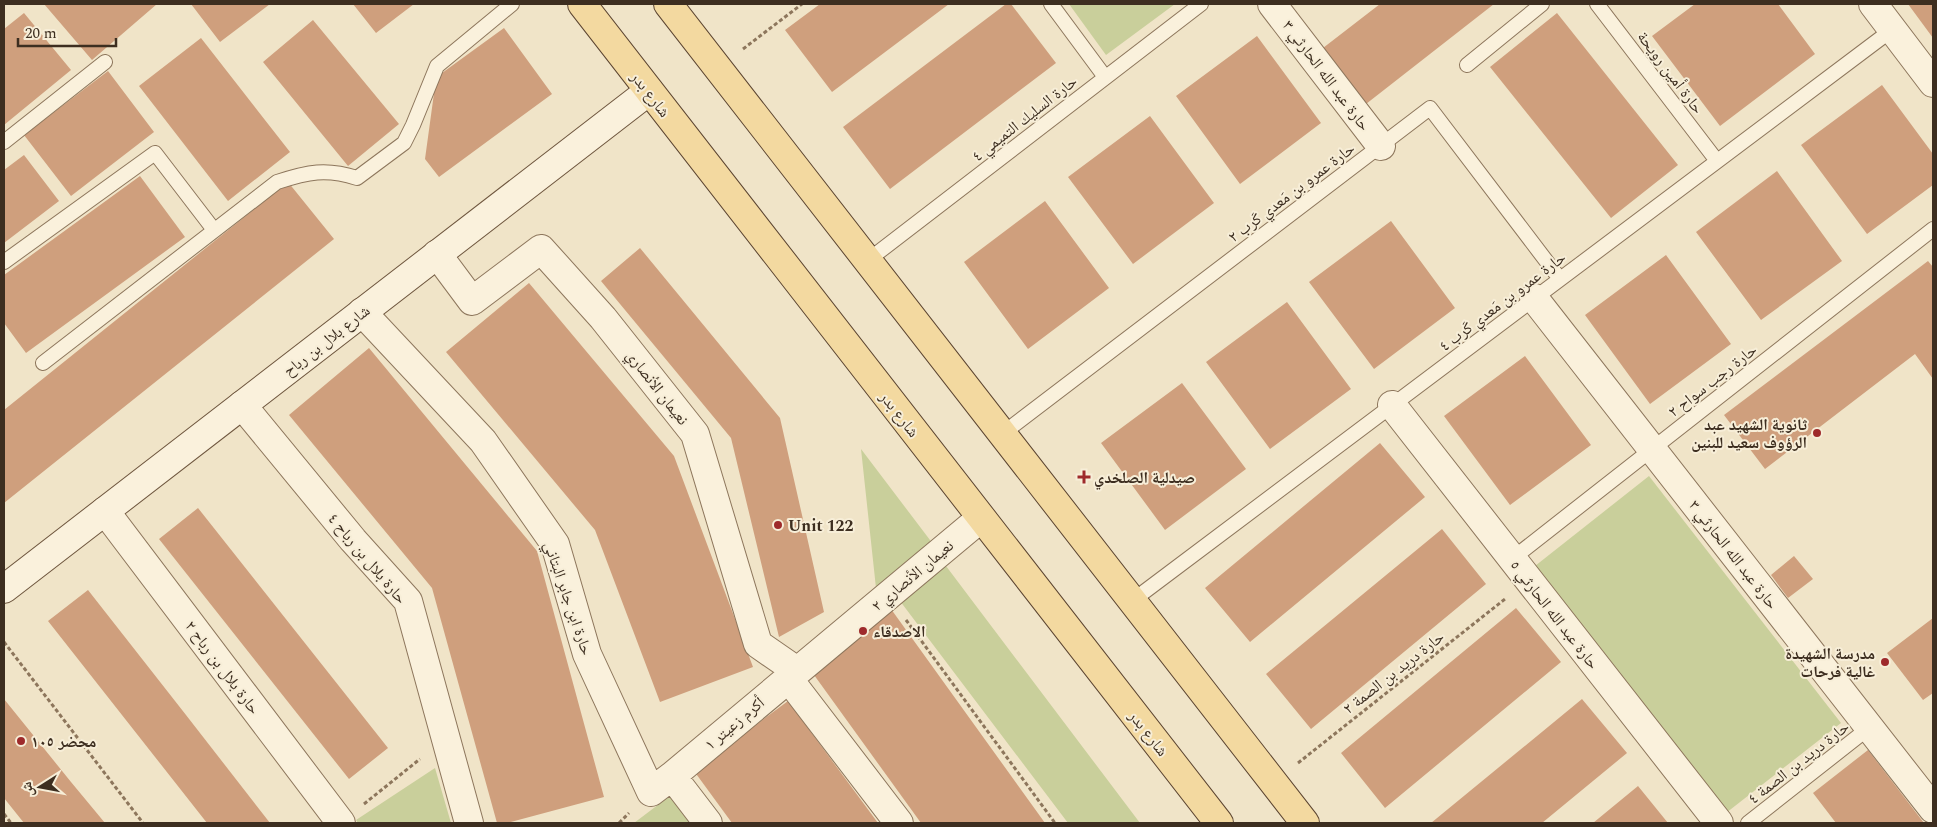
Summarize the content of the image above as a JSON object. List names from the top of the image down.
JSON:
{
  "streets": {
    "main road": ["شارع بدر"],
    "street": [
      "حارة عبد الله الحارثي ٣",
      "شارع بلال بن رباح",
      "نعيمان الأنصاري",
      "حارة بلال بن رباح ٤",
      "نعيمان الأنصاري ٢",
      "حارة ابن جابر البتاني",
      "حارة عبد الله الحارثي ٥",
      "حارة بلال بن رباح ٢",
      "أكرم زعيتر ١"
    ],
    "lane": [
      "حارة أمين رويحة",
      "حارة السليك التميمي ٤",
      "حارة عمرو بن مَعدي كَرب ٢",
      "حارة عمرو بن مَعدي كَرب ٤",
      "حارة رجب سواح ٢",
      "حارة دريد بن الصمة ٤"
    ],
    "path": ["حارة دريد بن الصمة ٢"]
  },
  "crossings": [
    ["حارة أمين رويحة", "حارة عمرو بن مَعدي كَرب ٤"],
    ["حارة عبد الله الحارثي ٣", "حارة عمرو بن مَعدي كَرب ٢"],
    ["حارة عبد الله الحارثي ٣", "حارة عمرو بن مَعدي كَرب ٤"],
    ["حارة عبد الله الحارثي ٣", "حارة رجب سواح ٢"],
    ["حارة عبد الله الحارثي ٣", "حارة دريد بن الصمة ٤"],
    ["شارع بدر", "شارع بلال بن رباح"],
    ["شارع بدر", "نعيمان الأنصاري ٢"],
    ["حارة عمرو بن مَعدي كَرب ٢", "حارة عمرو بن مَعدي كَرب ٤"],
    ["حارة عمرو بن مَعدي كَرب ٤", "حارة عبد الله الحارثي ٥"],
    ["شارع بلال بن رباح", "نعيمان الأنصاري"],
    ["شارع بلال بن رباح", "حارة بلال بن رباح ٤"],
    ["شارع بلال بن رباح", "حارة ابن جابر البتاني"],
    ["شارع بلال بن رباح", "حارة بلال بن رباح ٢"],
    ["حارة رجب سواح ٢", "حارة عبد الله الحارثي ٥"],
    ["نعيمان الأنصاري", "نعيمان الأنصاري ٢"],
    ["نعيمان الأنصاري", "أكرم زعيتر ١"],
    ["نعيمان الأنصاري ٢", "أكرم زعيتر ١"],
    ["حارة ابن جابر البتاني", "أكرم زعيتر ١"],
    ["حارة عبد الله الحارثي ٥", "حارة دريد بن الصمة ٢"]
  ],
  "places": {
    "other": [
      "ثانوية الشهيد عبد الرؤوف سعيد للبنين",
      "Unit 122",
      "الاصدقاء",
      "مدرسة الشهيدة غالية فرحات",
      "محضر ١٠٥"
    ],
    "health": ["صيدلية الصلخدي"]
  },
  "scale_bar": "20 m",
  "north": "left"
}
